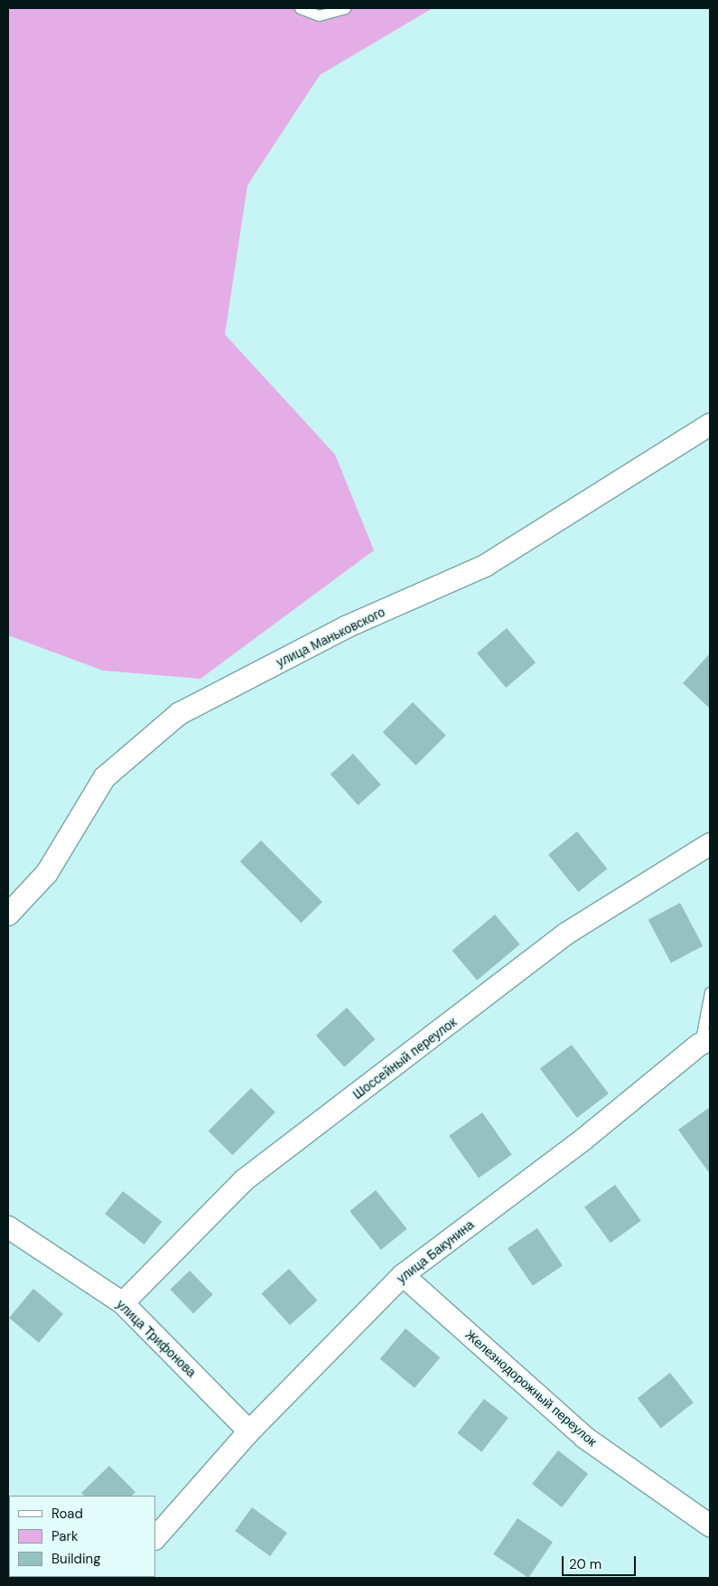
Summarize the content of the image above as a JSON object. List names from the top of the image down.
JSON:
{
  "streets": {
    "street": [
      "улица Маньковского",
      "Шоссейный переулок",
      "улица Бакунина",
      "улица Трифонова",
      "Железнодорожный переулок"
    ]
  },
  "crossings": [
    ["Шоссейный переулок", "улица Трифонова"],
    ["улица Бакунина", "улица Трифонова"],
    ["улица Бакунина", "Железнодорожный переулок"]
  ],
  "legend": ["Road", "Park", "Building"],
  "scale_bar": "20 m"
}
